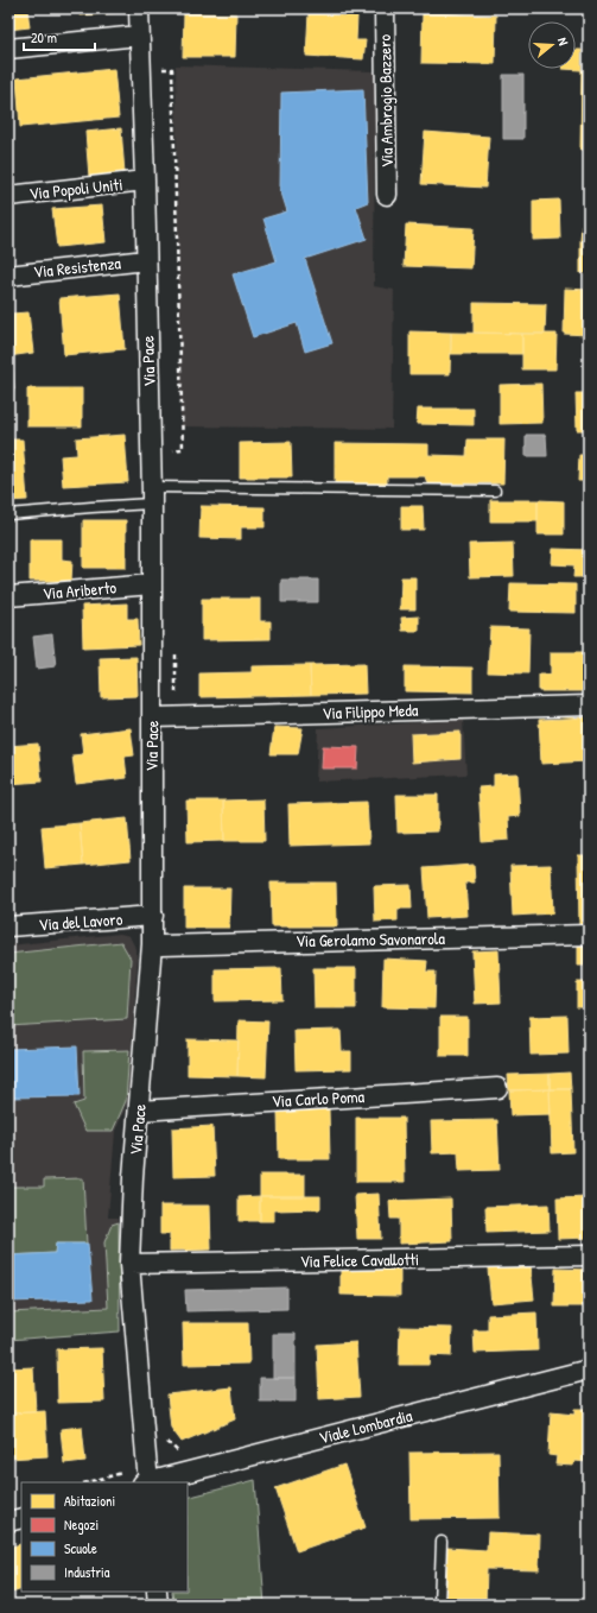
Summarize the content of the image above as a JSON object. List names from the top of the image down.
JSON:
{
  "streets": {
    "street": [
      "Via Ambrogio Bazzero",
      "Via Popoli Uniti",
      "Via Resistenza",
      "Via Pace",
      "Via Ariberto",
      "Via Filippo Meda",
      "Via del Lavoro",
      "Via Gerolamo Savonarola",
      "Via Carlo Poma",
      "Via Felice Cavallotti",
      "Viale Lombardia"
    ]
  },
  "crossings": [
    ["Via Popoli Uniti", "Via Pace"],
    ["Via Resistenza", "Via Pace"],
    ["Via Pace", "Via Ariberto"],
    ["Via Pace", "Via Filippo Meda"],
    ["Via Pace", "Via del Lavoro"],
    ["Via Pace", "Via Gerolamo Savonarola"],
    ["Via Pace", "Via Carlo Poma"],
    ["Via Pace", "Via Felice Cavallotti"]
  ],
  "legend": [
    "Abitazioni",
    "Negozi",
    "Scuole",
    "Industria"
  ],
  "scale_bar": "20 m",
  "north": "right"
}
